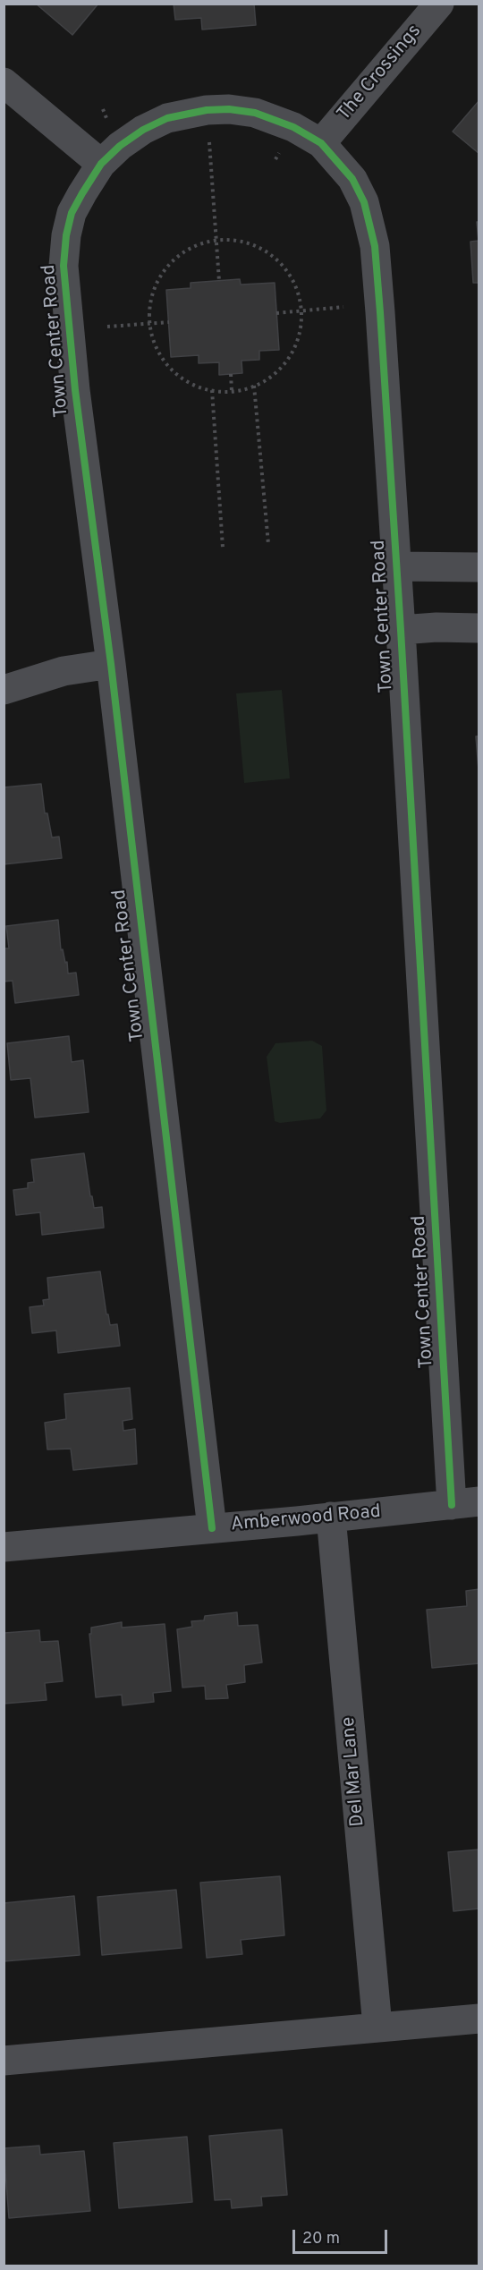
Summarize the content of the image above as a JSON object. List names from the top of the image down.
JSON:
{
  "streets": {
    "street": [
      "The Crossings",
      "Town Center Road",
      "Amberwood Road",
      "Del Mar Lane"
    ]
  },
  "crossings": [
    ["The Crossings", "Town Center Road"],
    ["Town Center Road", "Amberwood Road"],
    ["Amberwood Road", "Del Mar Lane"]
  ],
  "scale_bar": "20 m"
}
